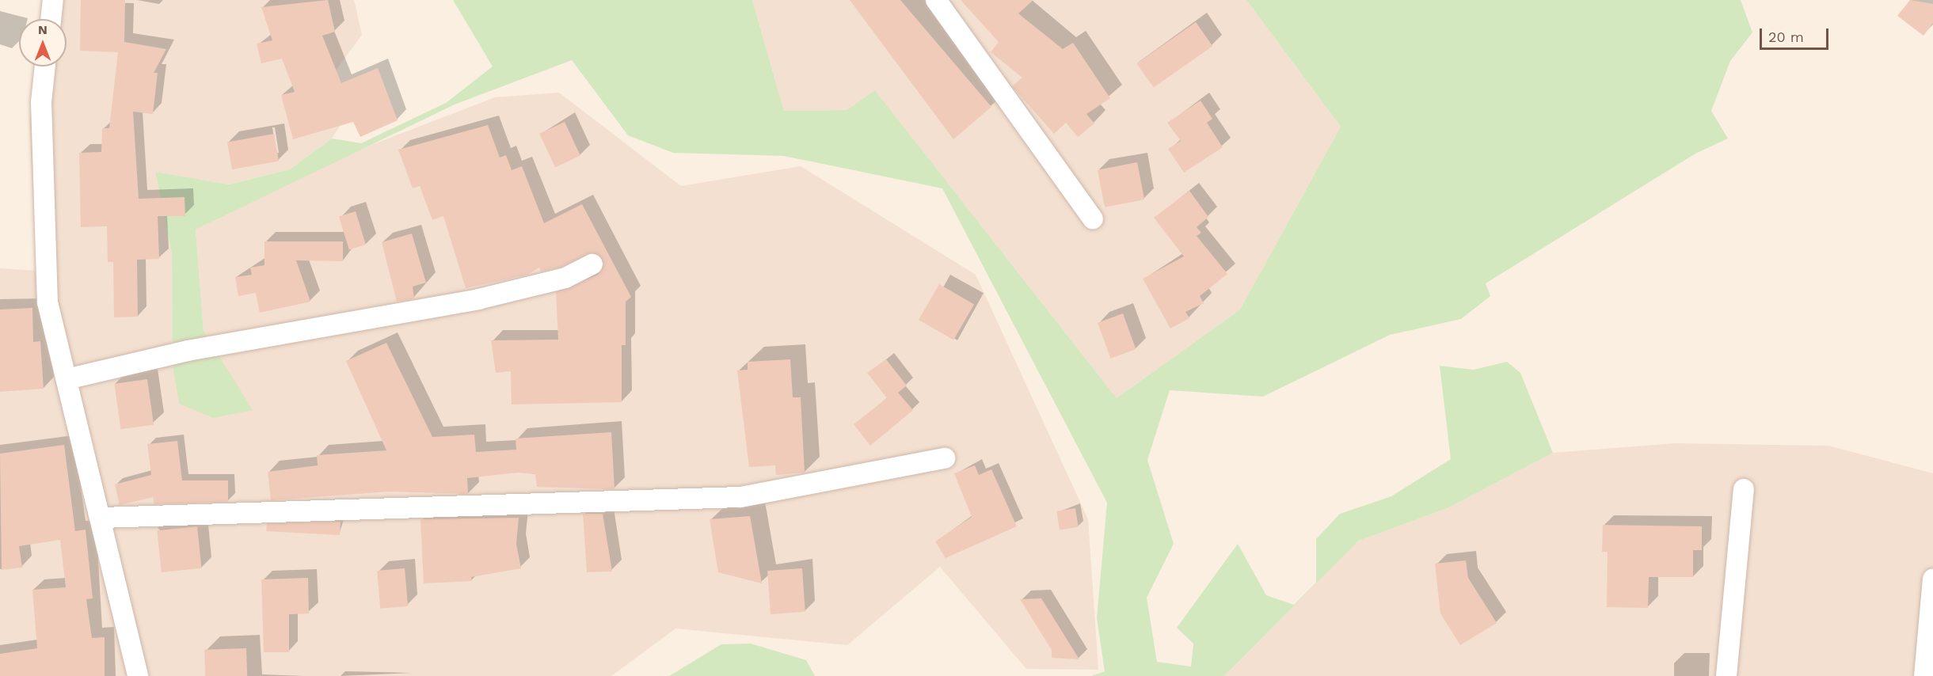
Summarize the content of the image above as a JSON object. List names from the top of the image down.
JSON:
{
  "scale_bar": "20 m",
  "north": "top"
}
